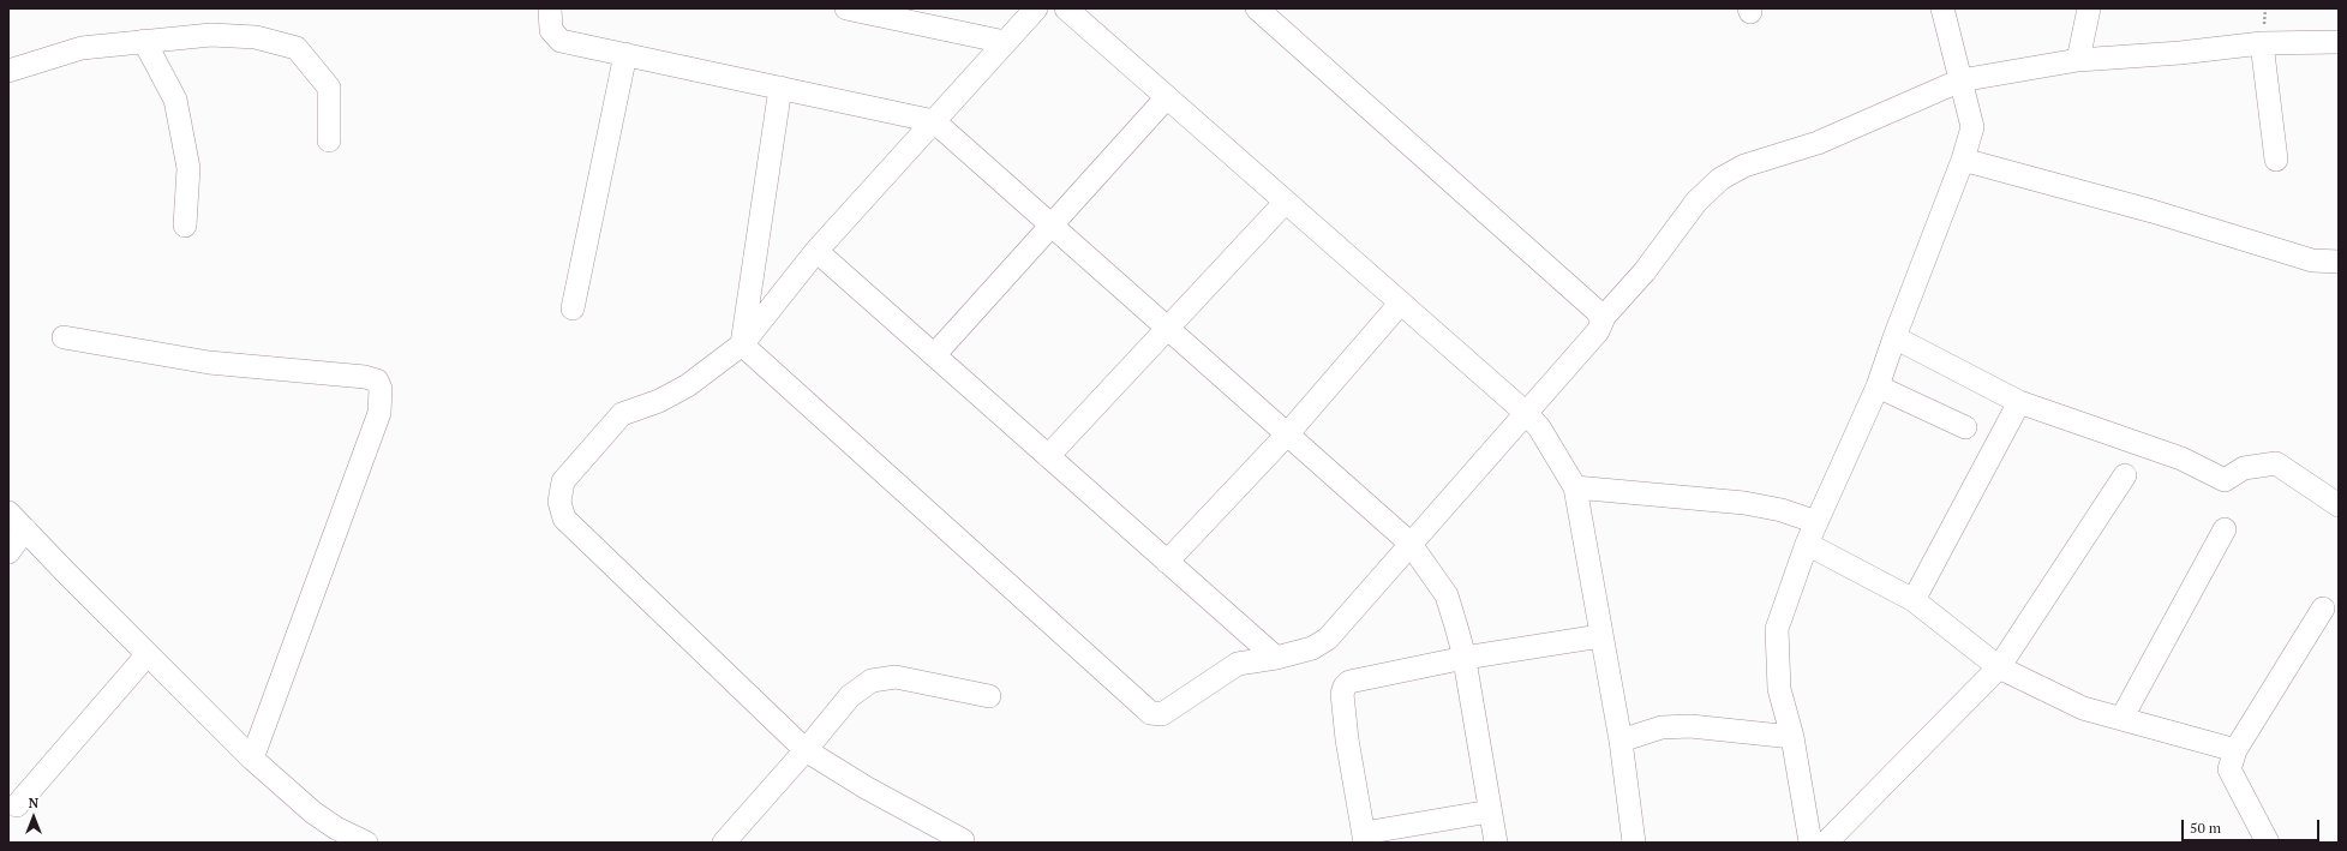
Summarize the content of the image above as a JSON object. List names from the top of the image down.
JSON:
{
  "scale_bar": "50 m",
  "north": "top"
}
